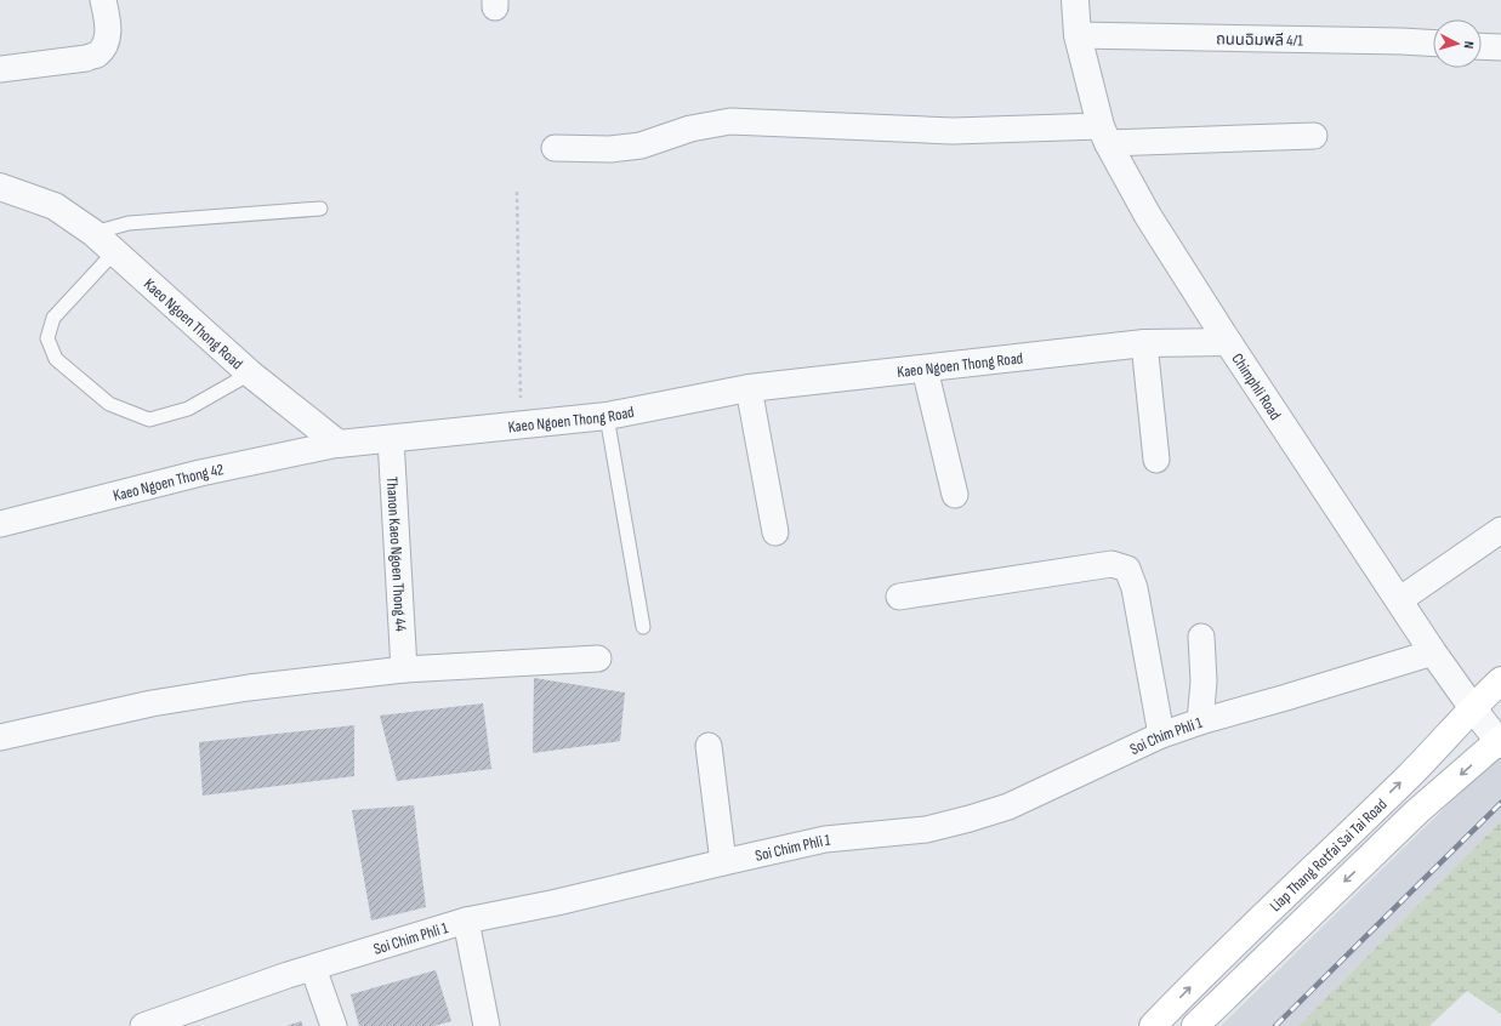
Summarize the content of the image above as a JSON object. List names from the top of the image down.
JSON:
{
  "streets": {
    "main road": ["Liap Thang Rotfai Sai Tai Road"],
    "street": [
      "ถนนฉิมพลี 4/1",
      "Kaeo Ngoen Thong Road",
      "Chimphli Road",
      "Kaeo Ngoen Thong 42",
      "Thanon Kaeo Ngoen Thong 44",
      "Soi Chim Phli 1"
    ]
  },
  "crossings": [
    ["ถนนฉิมพลี 4/1", "Chimphli Road"],
    ["Kaeo Ngoen Thong Road", "Chimphli Road"],
    ["Kaeo Ngoen Thong Road", "Kaeo Ngoen Thong 42"],
    ["Kaeo Ngoen Thong Road", "Thanon Kaeo Ngoen Thong 44"],
    ["Chimphli Road", "Soi Chim Phli 1"],
    ["Chimphli Road", "Liap Thang Rotfai Sai Tai Road"]
  ],
  "north": "right"
}
